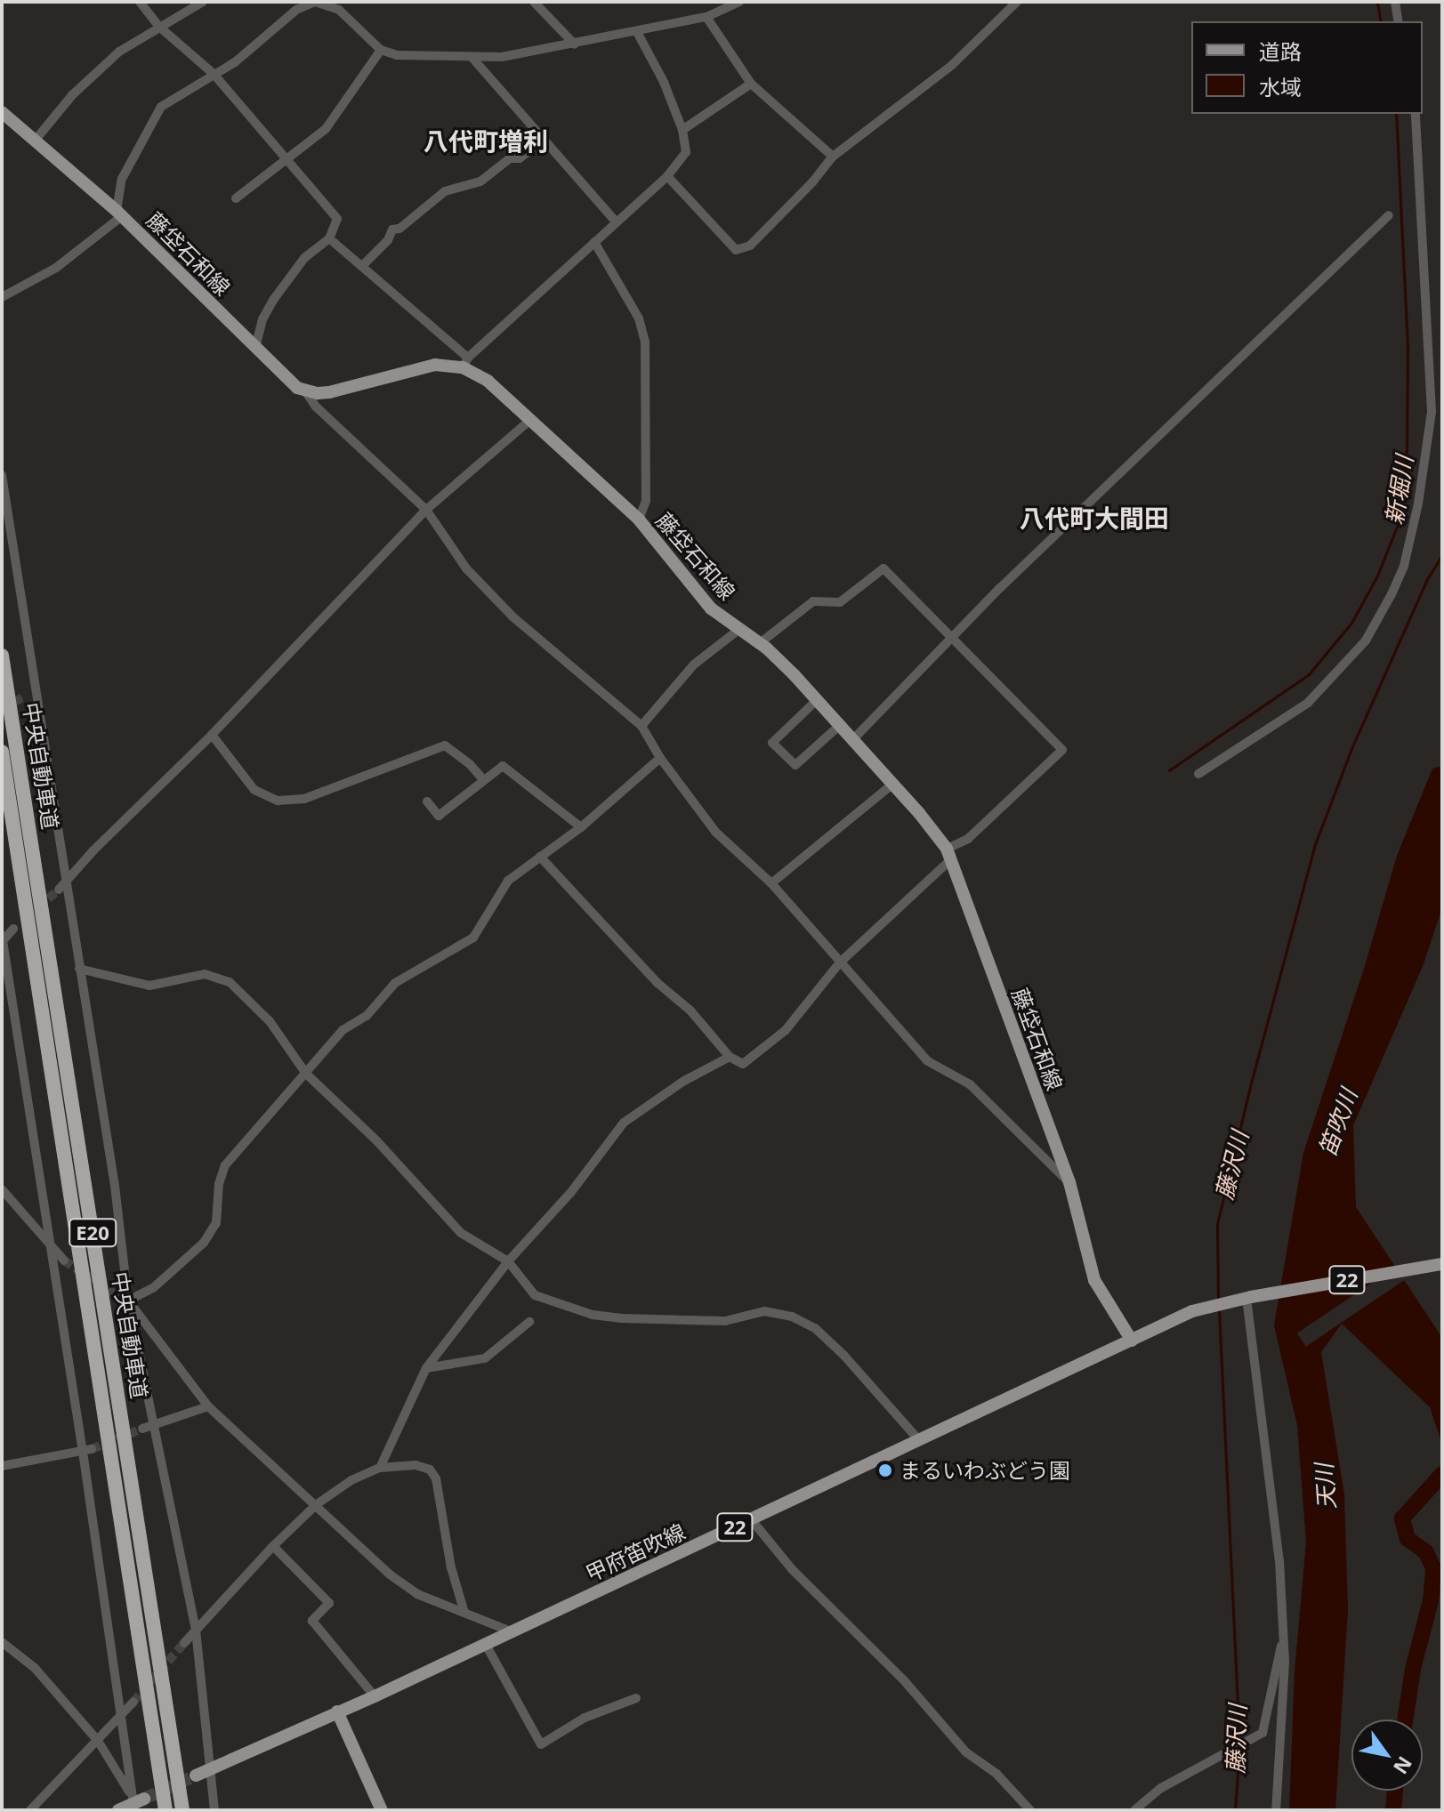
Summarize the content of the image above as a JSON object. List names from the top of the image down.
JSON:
{
  "streets": {
    "highway": ["中央自動車道", "E20"],
    "main road": ["藤垈石和線", "22", "甲府笛吹線"]
  },
  "crossings": [
    ["藤垈石和線", "甲府笛吹線"],
    ["22", "甲府笛吹線"]
  ],
  "districts": ["八代町増利", "八代町大間田"],
  "water": [
    "新堀川",
    "笛吹川",
    "藤沢川",
    "天川"
  ],
  "places": ["まるいわぶどう園"],
  "legend": ["道路", "水域"],
  "north": "bottom right"
}
